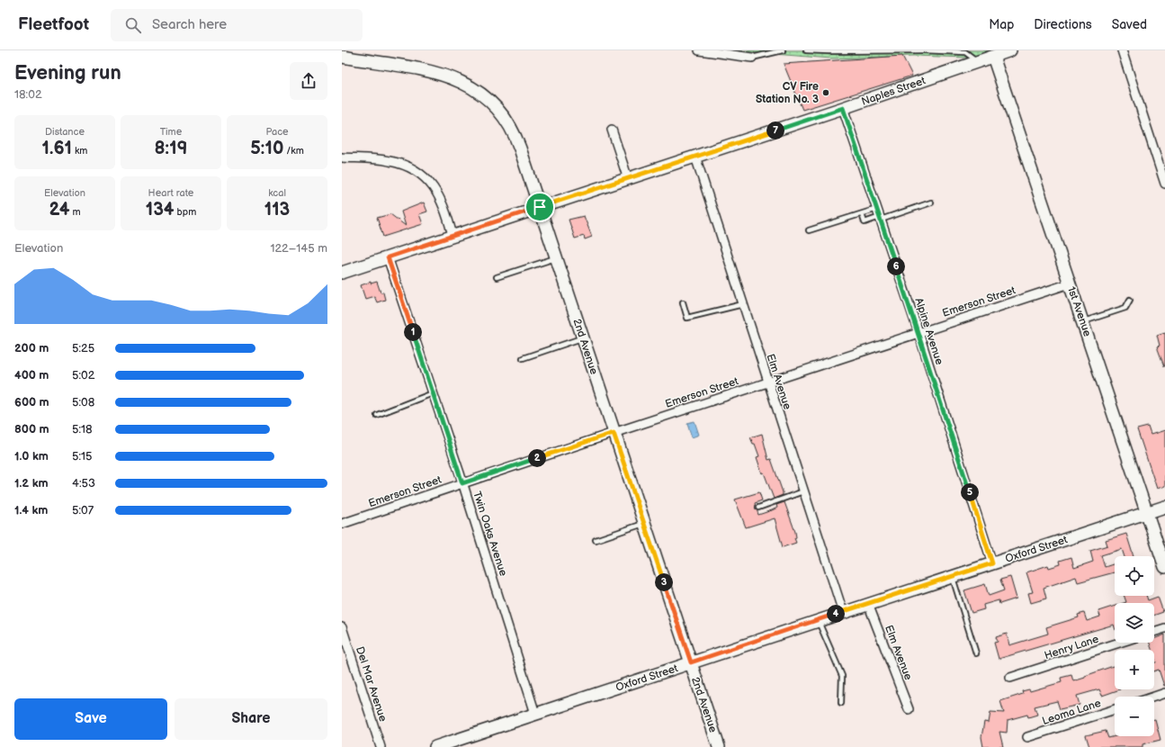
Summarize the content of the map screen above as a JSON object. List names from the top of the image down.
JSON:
{
  "streets": {
    "street": [
      "Naples Street",
      "Emerson Street",
      "1st Avenue",
      "Alpine Avenue",
      "2nd Avenue",
      "Elm Avenue",
      "Twin Oaks Avenue",
      "Oxford Street",
      "Henry Lane",
      "Del Mar Avenue",
      "Leoma Lane"
    ]
  },
  "crossings": [
    ["Naples Street", "1st Avenue"],
    ["Naples Street", "Alpine Avenue"],
    ["Naples Street", "2nd Avenue"],
    ["Naples Street", "Elm Avenue"],
    ["Naples Street", "Twin Oaks Avenue"],
    ["Emerson Street", "1st Avenue"],
    ["Emerson Street", "Alpine Avenue"],
    ["Emerson Street", "2nd Avenue"],
    ["Emerson Street", "Elm Avenue"],
    ["Emerson Street", "Twin Oaks Avenue"],
    ["1st Avenue", "Oxford Street"],
    ["Alpine Avenue", "Oxford Street"],
    ["2nd Avenue", "Oxford Street"],
    ["Elm Avenue", "Oxford Street"],
    ["Twin Oaks Avenue", "Oxford Street"]
  ],
  "places": ["CV Fire Station No. 3"],
  "page": {
    "header": "Fleetfoot",
    "search": "Search here",
    "nav": ["Map", "Directions", "Saved"],
    "heading": ["Evening run", "18:02"],
    "stats": [
      ["Distance", "1.61 km"],
      ["Time", "8:19"],
      ["Pace", "5:10 /km"],
      ["Elevation", "24 m"],
      ["Heart rate", "134 bpm"],
      ["kcal", "113"]
    ],
    "pins": [
      "7",
      "6",
      "1",
      "2",
      "5",
      "3",
      "4"
    ],
    "chart": ["Elevation", "122–145 m"],
    "list": [
      {
        "name": "200 m",
        "note": "5:25"
      },
      {
        "name": "400 m",
        "note": "5:02"
      },
      {
        "name": "600 m",
        "note": "5:08"
      },
      {
        "name": "800 m",
        "note": "5:18"
      },
      {
        "name": "1.0 km",
        "note": "5:15"
      },
      {
        "name": "1.2 km",
        "note": "4:53"
      },
      {
        "name": "1.4 km",
        "note": "5:07"
      }
    ],
    "map_buttons": ["+", "−"],
    "buttons": ["Save", "Share"]
  }
}
